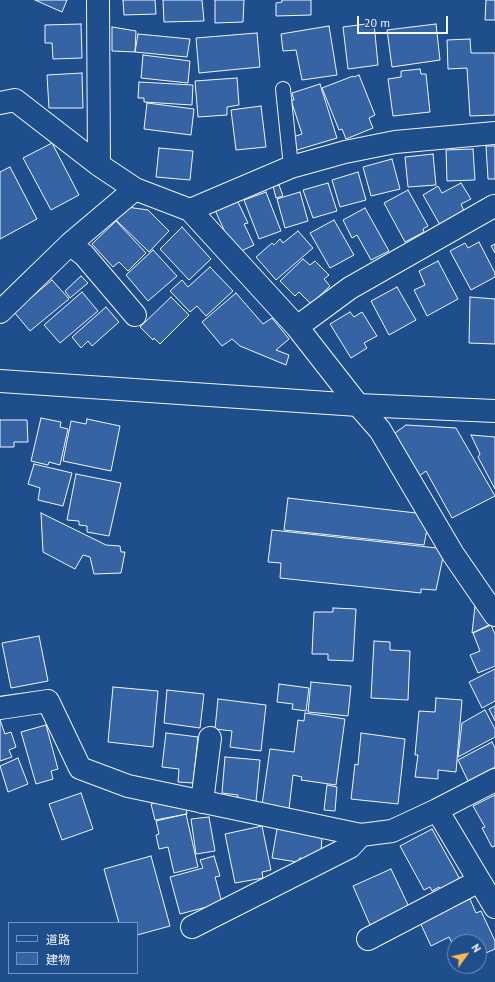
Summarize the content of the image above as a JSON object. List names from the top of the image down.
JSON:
{
  "legend": ["道路", "建物"],
  "scale_bar": "20 m",
  "north": "top right"
}
